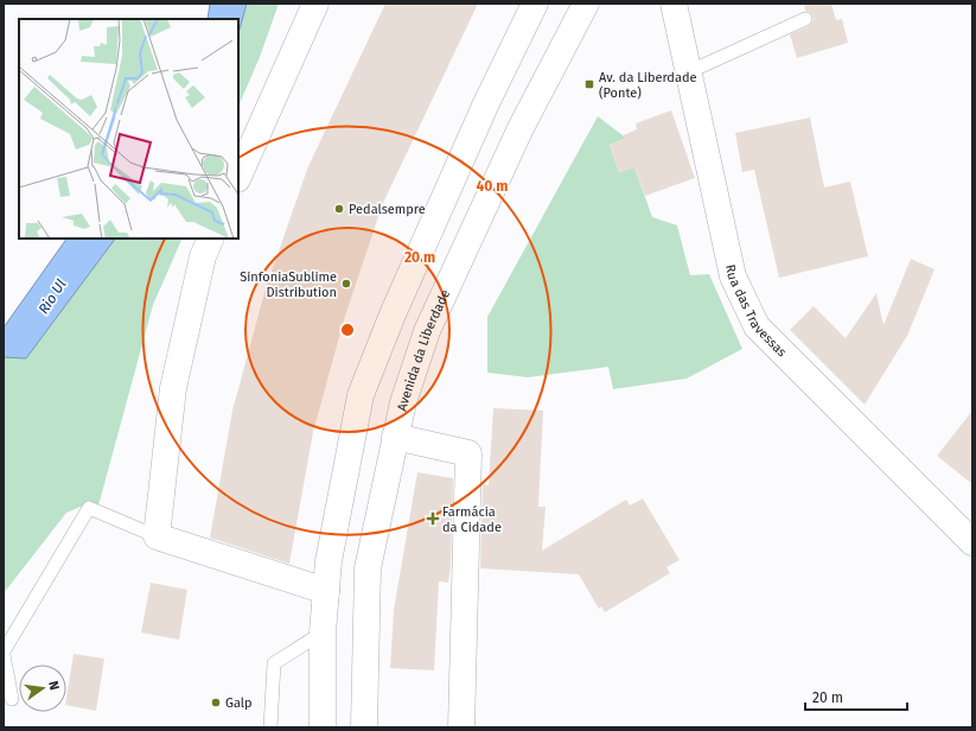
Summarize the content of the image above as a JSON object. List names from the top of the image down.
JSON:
{
  "streets": {
    "street": ["Rua das Travessas", "Avenida da Liberdade"]
  },
  "water": ["Rio Ul"],
  "places": {
    "transit": ["Av. da Liberdade (Ponte)"],
    "other": ["Pedalsempre", "SinfoniaSublime Distribution", "Galp"],
    "health": ["Farmácia da Cidade"]
  },
  "scale_bar": "20 m",
  "north": "right",
  "rings": ["40 m", "20 m"]
}
